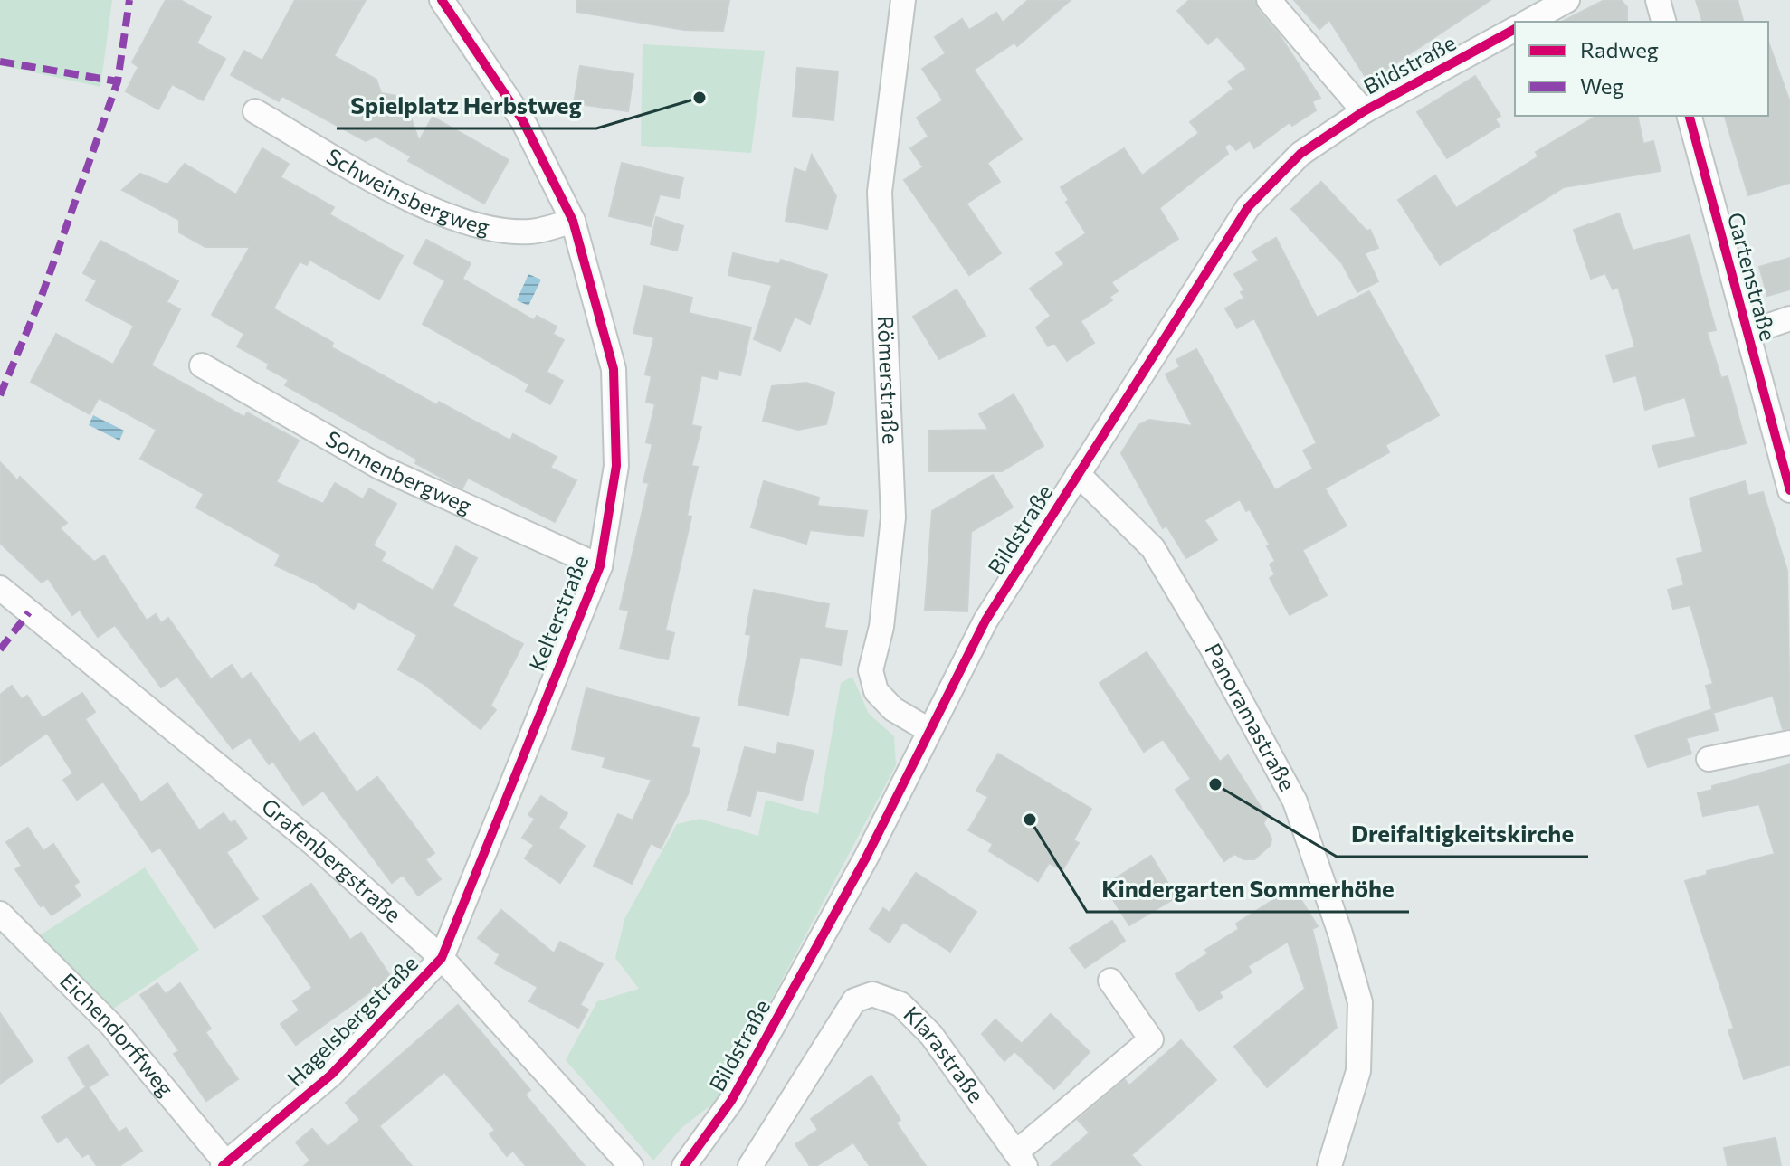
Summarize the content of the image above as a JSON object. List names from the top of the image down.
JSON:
{
  "streets": {
    "street": [
      "Bildstraße",
      "Schweinsbergweg",
      "Gartenstraße",
      "Römerstraße",
      "Sonnenbergweg",
      "Kelterstraße",
      "Panoramastraße",
      "Grafenbergstraße",
      "Hagelsbergstraße",
      "Eichendorffweg",
      "Klarastraße"
    ]
  },
  "crossings": [
    ["Bildstraße", "Römerstraße"],
    ["Bildstraße", "Panoramastraße"],
    ["Schweinsbergweg", "Kelterstraße"],
    ["Sonnenbergweg", "Kelterstraße"],
    ["Kelterstraße", "Grafenbergstraße"],
    ["Kelterstraße", "Hagelsbergstraße"],
    ["Grafenbergstraße", "Hagelsbergstraße"],
    ["Hagelsbergstraße", "Eichendorffweg"]
  ],
  "places": ["Spielplatz Herbstweg", "Dreifaltigkeitskirche", "Kindergarten Sommerhöhe"],
  "legend": ["Radweg", "Weg"]
}
